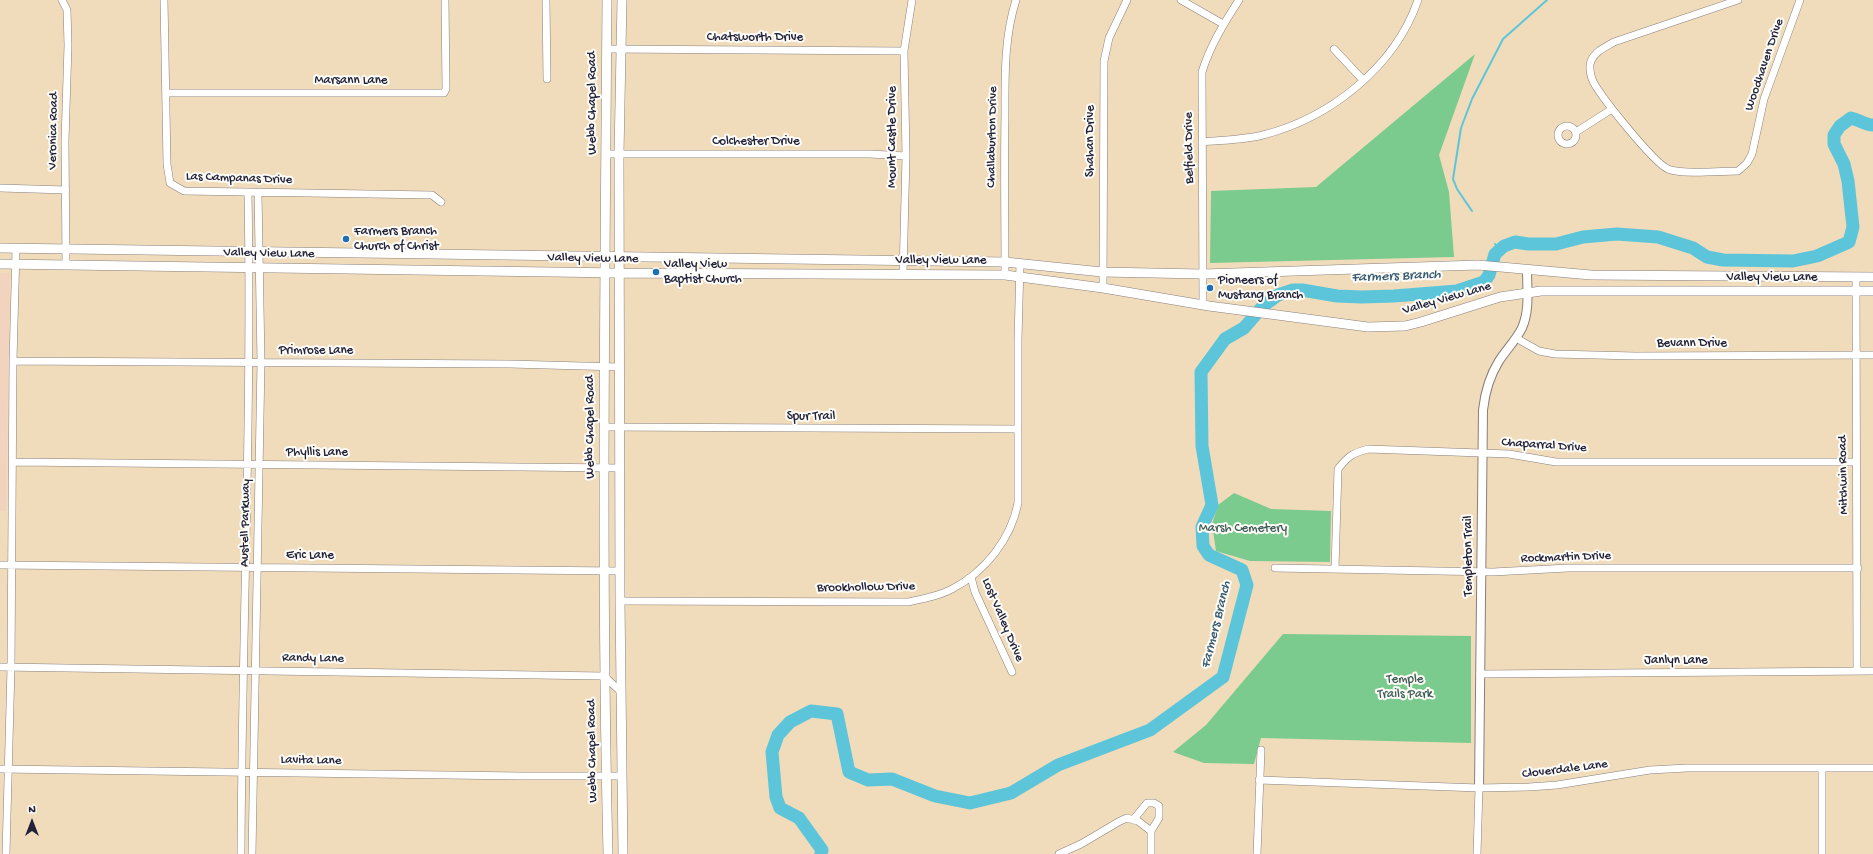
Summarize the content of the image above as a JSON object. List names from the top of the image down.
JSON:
{
  "streets": {
    "main road": ["Webb Chapel Road", "Valley View Lane"],
    "street": [
      "Chatsworth Drive",
      "Woodhaven Drive",
      "Marsann Lane",
      "Veronica Road",
      "Mount Castle Drive",
      "Challaburton Drive",
      "Shahan Drive",
      "Colchester Drive",
      "Belfield Drive",
      "Las Campanas Drive",
      "Bevann Drive",
      "Primrose Lane",
      "Spur Trail",
      "Chaparral Drive",
      "Phyllis Lane",
      "Mitchwin Road",
      "Austell Parkway",
      "Eric Lane",
      "Templeton Trail",
      "Rockmartin Drive",
      "Brookhollow Drive",
      "Lost Valley Drive",
      "Randy Lane",
      "Janlyn Lane",
      "Lavita Lane",
      "Cloverdale Lane"
    ]
  },
  "crossings": [
    ["Chatsworth Drive", "Webb Chapel Road"],
    ["Chatsworth Drive", "Mount Castle Drive"],
    ["Marsann Lane", "Las Campanas Drive"],
    ["Webb Chapel Road", "Colchester Drive"],
    ["Webb Chapel Road", "Valley View Lane"],
    ["Webb Chapel Road", "Primrose Lane"],
    ["Webb Chapel Road", "Spur Trail"],
    ["Webb Chapel Road", "Phyllis Lane"],
    ["Webb Chapel Road", "Eric Lane"],
    ["Webb Chapel Road", "Brookhollow Drive"],
    ["Webb Chapel Road", "Randy Lane"],
    ["Webb Chapel Road", "Lavita Lane"],
    ["Veronica Road", "Valley View Lane"],
    ["Mount Castle Drive", "Colchester Drive"],
    ["Mount Castle Drive", "Valley View Lane"],
    ["Challaburton Drive", "Valley View Lane"],
    ["Shahan Drive", "Valley View Lane"],
    ["Belfield Drive", "Valley View Lane"],
    ["Las Campanas Drive", "Austell Parkway"],
    ["Valley View Lane", "Mitchwin Road"],
    ["Valley View Lane", "Austell Parkway"],
    ["Valley View Lane", "Templeton Trail"],
    ["Valley View Lane", "Brookhollow Drive"],
    ["Bevann Drive", "Mitchwin Road"],
    ["Bevann Drive", "Templeton Trail"],
    ["Primrose Lane", "Austell Parkway"],
    ["Spur Trail", "Brookhollow Drive"],
    ["Chaparral Drive", "Mitchwin Road"],
    ["Chaparral Drive", "Templeton Trail"],
    ["Chaparral Drive", "Rockmartin Drive"],
    ["Phyllis Lane", "Austell Parkway"],
    ["Mitchwin Road", "Rockmartin Drive"],
    ["Mitchwin Road", "Janlyn Lane"],
    ["Austell Parkway", "Eric Lane"],
    ["Austell Parkway", "Randy Lane"],
    ["Austell Parkway", "Lavita Lane"],
    ["Templeton Trail", "Rockmartin Drive"],
    ["Templeton Trail", "Janlyn Lane"],
    ["Templeton Trail", "Cloverdale Lane"],
    ["Brookhollow Drive", "Lost Valley Drive"]
  ],
  "water": ["Farmers Branch"],
  "parks": ["Marsh Cemetery", "Temple Trails Park"],
  "places": ["Farmers Branch Church of Christ", "Valley View Baptist Church", "Pioneers of Mustang Branch"],
  "north": "top"
}
